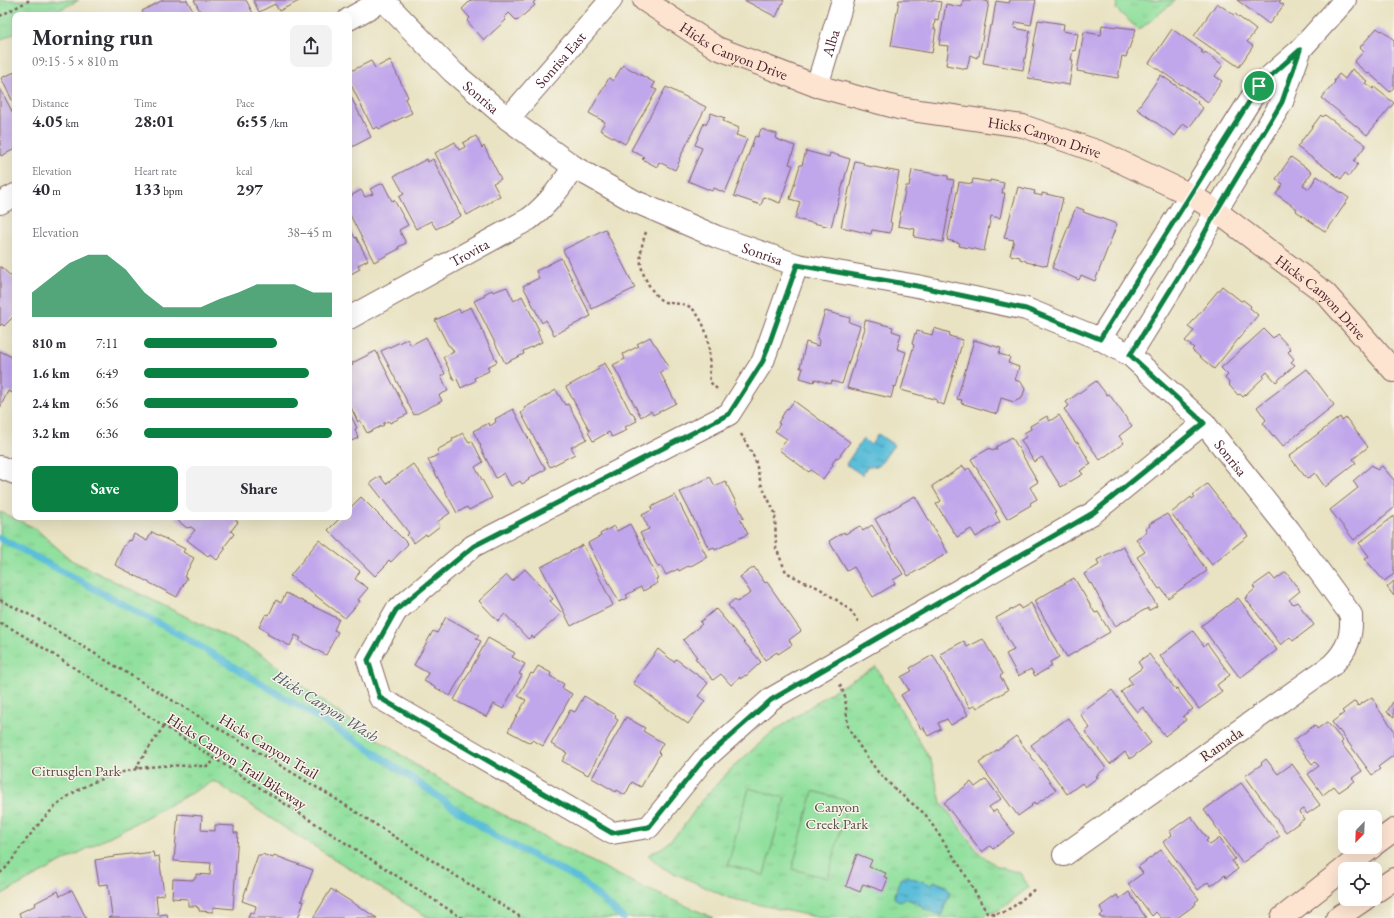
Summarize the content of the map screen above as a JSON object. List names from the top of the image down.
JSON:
{
  "streets": {
    "street": [
      "Alba",
      "Hicks Canyon Drive",
      "Sonrisa East",
      "Sonrisa",
      "Trovita",
      "Ramada"
    ],
    "path": ["Hicks Canyon Trail", "Hicks Canyon Trail Bikeway"]
  },
  "crossings": [
    ["Alba", "Hicks Canyon Drive"],
    ["Sonrisa East", "Sonrisa"],
    ["Sonrisa", "Trovita"],
    ["Sonrisa", "Ramada"]
  ],
  "water": ["Hicks Canyon Wash"],
  "parks": ["Citrusglen Park", "Canyon Creek Park"],
  "north": "bottom left",
  "page": {
    "heading": ["Morning run", "09:15 · 5 × 810 m"],
    "stats": [
      ["Distance", "4.05 km"],
      ["Time", "28:01"],
      ["Pace", "6:55 /km"],
      ["Elevation", "40 m"],
      ["Heart rate", "133 bpm"],
      ["kcal", "297"]
    ],
    "chart": ["Elevation", "38–45 m"],
    "list": [
      {
        "name": "810 m",
        "note": "7:11"
      },
      {
        "name": "1.6 km",
        "note": "6:49"
      },
      {
        "name": "2.4 km",
        "note": "6:56"
      },
      {
        "name": "3.2 km",
        "note": "6:36"
      }
    ],
    "buttons": ["Save", "Share"]
  }
}
